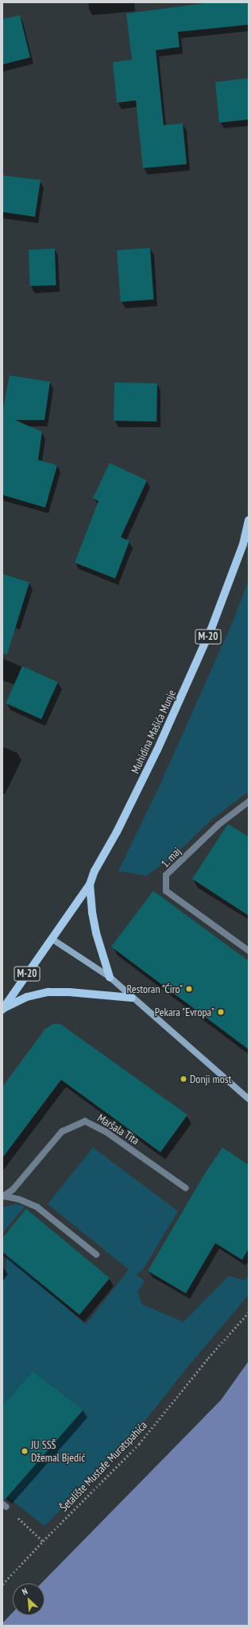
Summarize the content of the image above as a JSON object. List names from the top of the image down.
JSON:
{
  "streets": {
    "main road": ["M-20", "Muhidina Mašića Munje"],
    "street": ["1. maj", "Maršala Tita"],
    "path": ["Šetalište Mustafe Muratspahića"]
  },
  "crossings": [
    ["M-20", "Muhidina Mašića Munje"]
  ],
  "places": [
    "Restoran \"Ćiro\"",
    "Pekara \"Evropa\"",
    "Donji most",
    "JU SSŠ Džemal Bjedić"
  ],
  "north": "top left"
}
